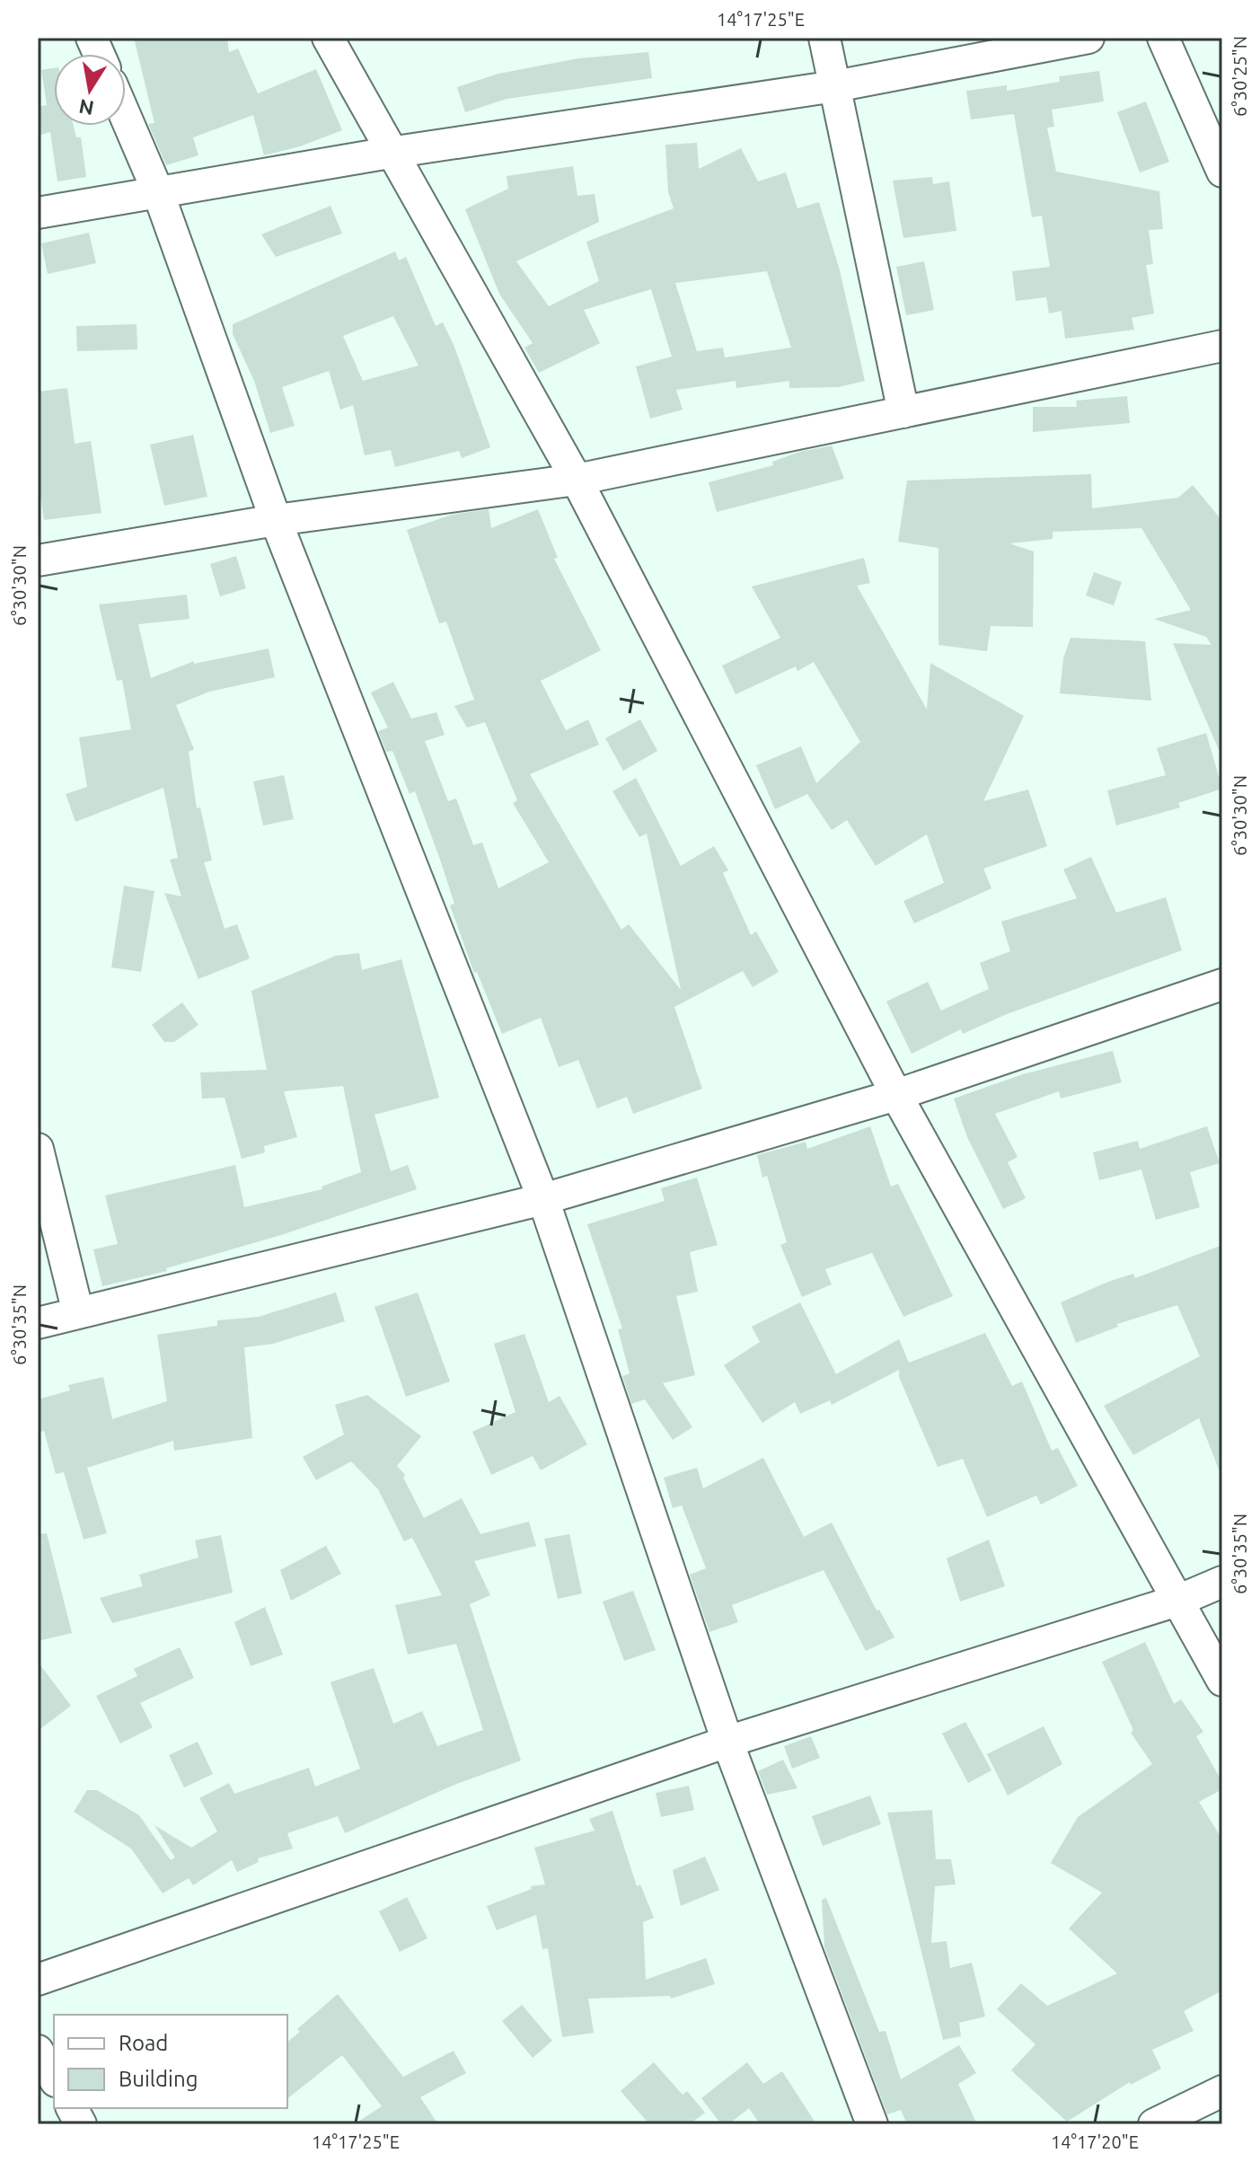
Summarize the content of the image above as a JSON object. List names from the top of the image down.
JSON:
{
  "legend": ["Road", "Building"],
  "north": "bottom",
  "coordinates": [
    "14°17'25\"E",
    "6°30'25\"N",
    "6°30'30\"N",
    "6°30'35\"N",
    "14°17'20\"E"
  ]
}
